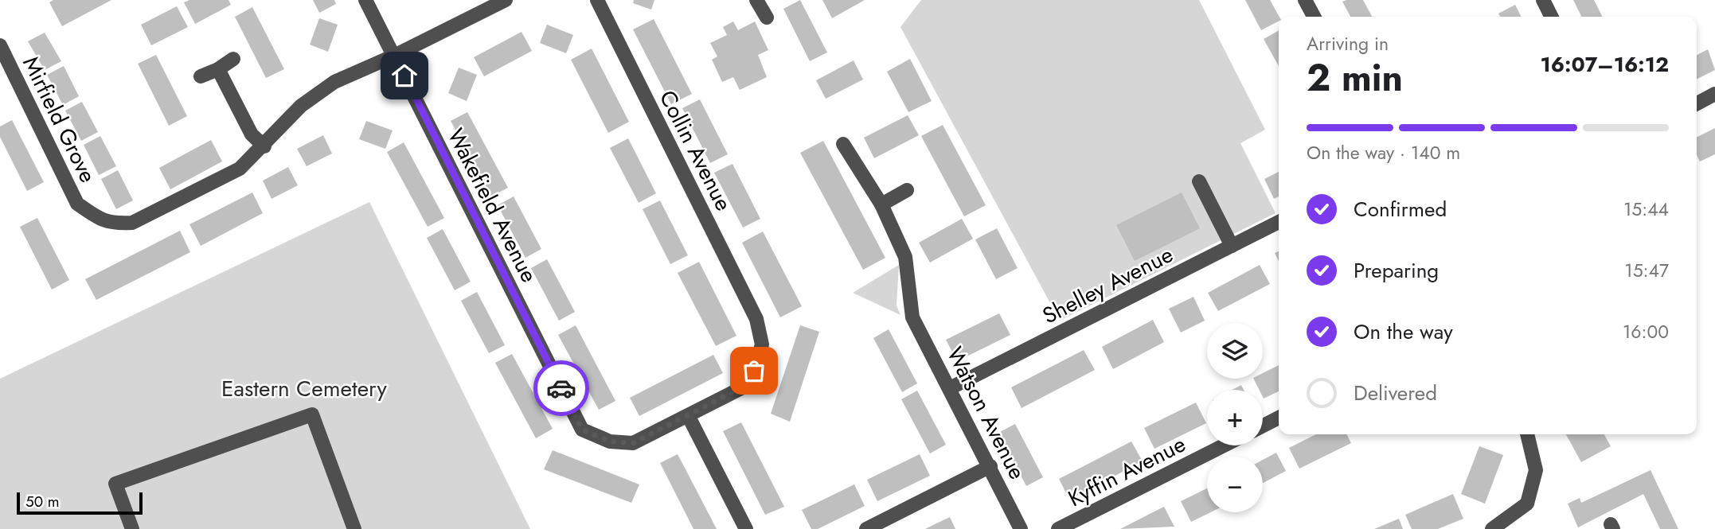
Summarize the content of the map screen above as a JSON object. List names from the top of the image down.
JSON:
{
  "streets": {
    "street": [
      "Mirfield Grove",
      "Collin Avenue",
      "Wakefield Avenue",
      "Shelley Avenue",
      "Watson Avenue",
      "Kyffin Avenue"
    ]
  },
  "crossings": [
    ["Mirfield Grove", "Wakefield Avenue"],
    ["Collin Avenue", "Wakefield Avenue"],
    ["Shelley Avenue", "Watson Avenue"]
  ],
  "parks": ["Eastern Cemetery"],
  "scale_bar": "50 m",
  "page": {
    "heading": ["2 min", "Arriving in", "16:07–16:12"],
    "bar": "On the way · 140 m",
    "list": [
      ["Confirmed", "15:44"],
      ["Preparing", "15:47"],
      ["On the way", "16:00"],
      "Delivered"
    ],
    "map_buttons": ["+", "−"],
    "scale": "50 m"
  }
}
